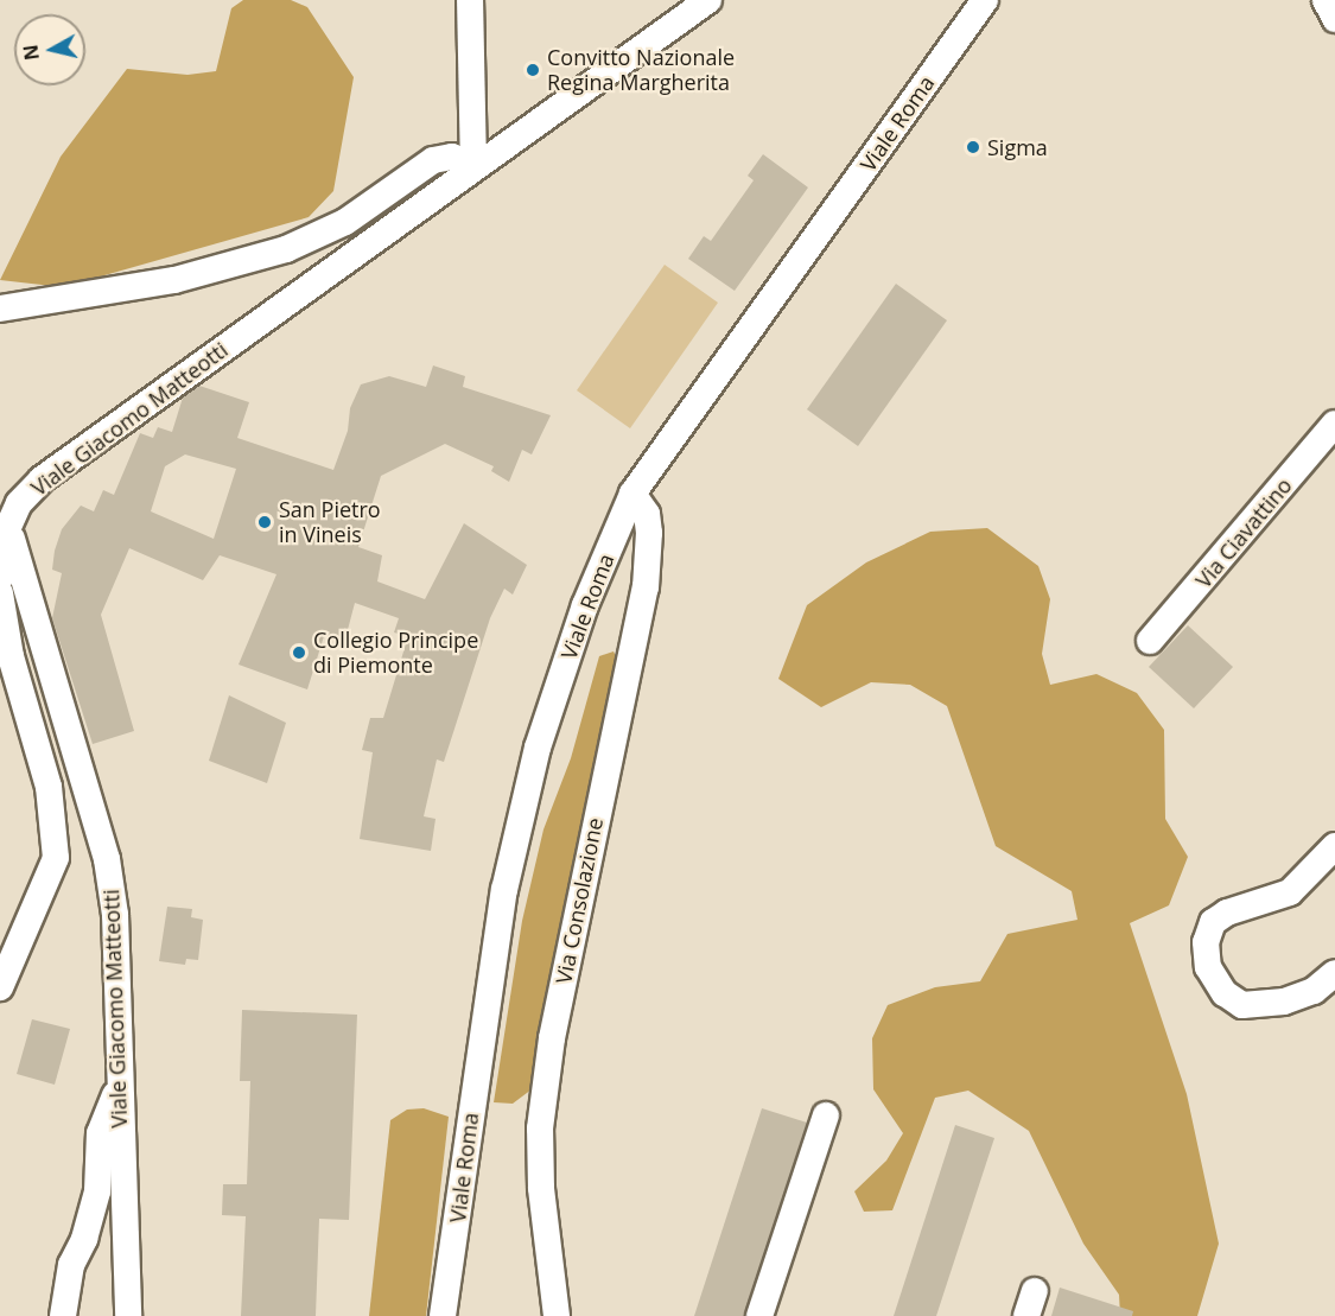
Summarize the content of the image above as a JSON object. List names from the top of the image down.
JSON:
{
  "streets": {
    "street": [
      "Viale Roma",
      "Viale Giacomo Matteotti",
      "Via Ciavattino",
      "Via Consolazione"
    ]
  },
  "crossings": [
    ["Viale Roma", "Via Consolazione"]
  ],
  "places": [
    "Convitto Nazionale Regina Margherita",
    "Sigma",
    "San Pietro in Vineis",
    "Collegio Principe di Piemonte"
  ],
  "north": "left"
}
